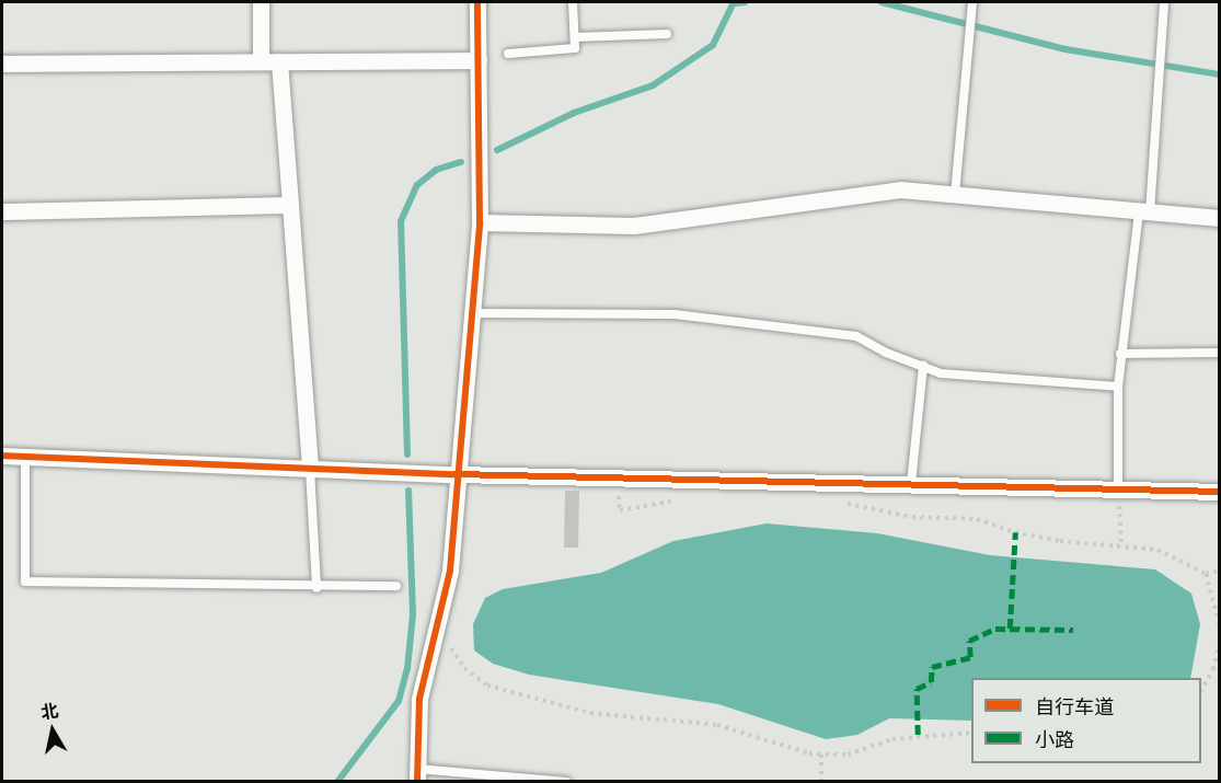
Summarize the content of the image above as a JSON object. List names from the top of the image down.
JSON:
{
  "legend": ["自行车道", "小路"],
  "north": "top"
}
